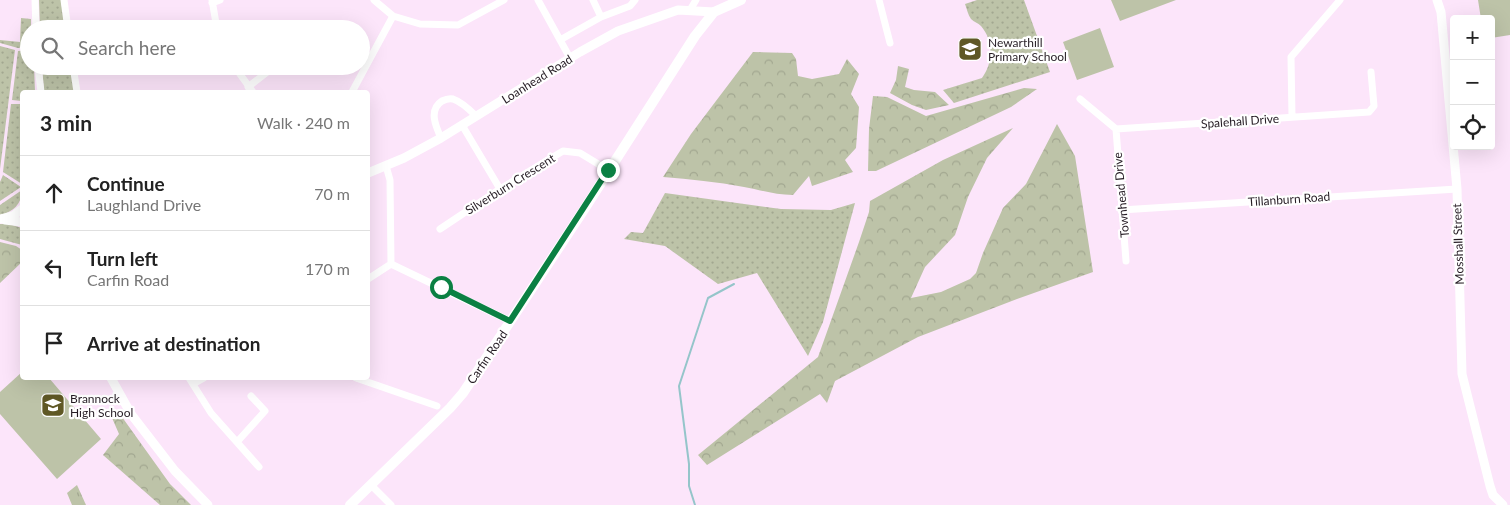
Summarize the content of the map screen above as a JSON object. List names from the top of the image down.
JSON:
{
  "streets": {
    "main road": ["Carfin Road"],
    "street": [
      "Loanhead Road",
      "Spalehall Drive",
      "Silverburn Crescent",
      "Townhead Drive",
      "Tillanburn Road",
      "Mosshall Street"
    ]
  },
  "crossings": [
    ["Loanhead Road", "Carfin Road"],
    ["Spalehall Drive", "Townhead Drive"],
    ["Silverburn Crescent", "Carfin Road"],
    ["Townhead Drive", "Tillanburn Road"],
    ["Tillanburn Road", "Mosshall Street"]
  ],
  "places": {
    "school or university": ["Newarthill Primary School", "Brannock High School"]
  },
  "page": {
    "map_buttons": ["+", "−"],
    "search": "Search here",
    "heading": ["3 min", "Walk · 240 m"],
    "list": [
      ["Continue", "Laughland Drive", "70 m"],
      ["Turn left", "Carfin Road", "170 m"],
      "Arrive at destination"
    ]
  }
}
